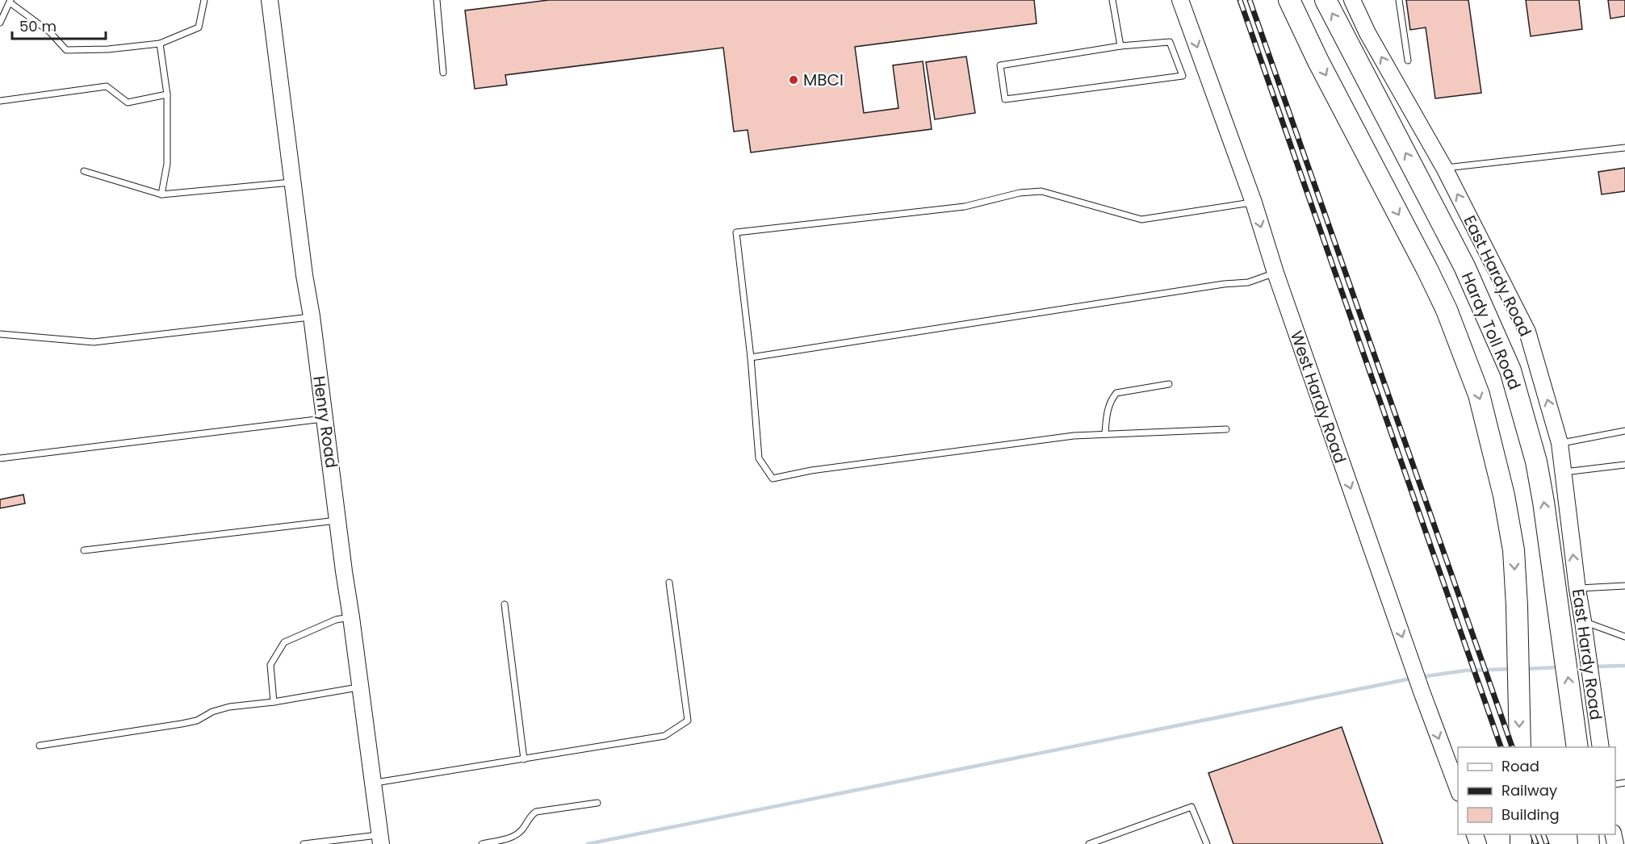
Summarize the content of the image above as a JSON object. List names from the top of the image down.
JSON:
{
  "streets": {
    "highway": ["Hardy Toll Road"],
    "main road": ["East Hardy Road", "West Hardy Road", "Henry Road"]
  },
  "one_way": ["East Hardy Road", "West Hardy Road"],
  "places": ["MBCI"],
  "legend": ["Road", "Railway", "Building"],
  "scale_bar": "50 m"
}
